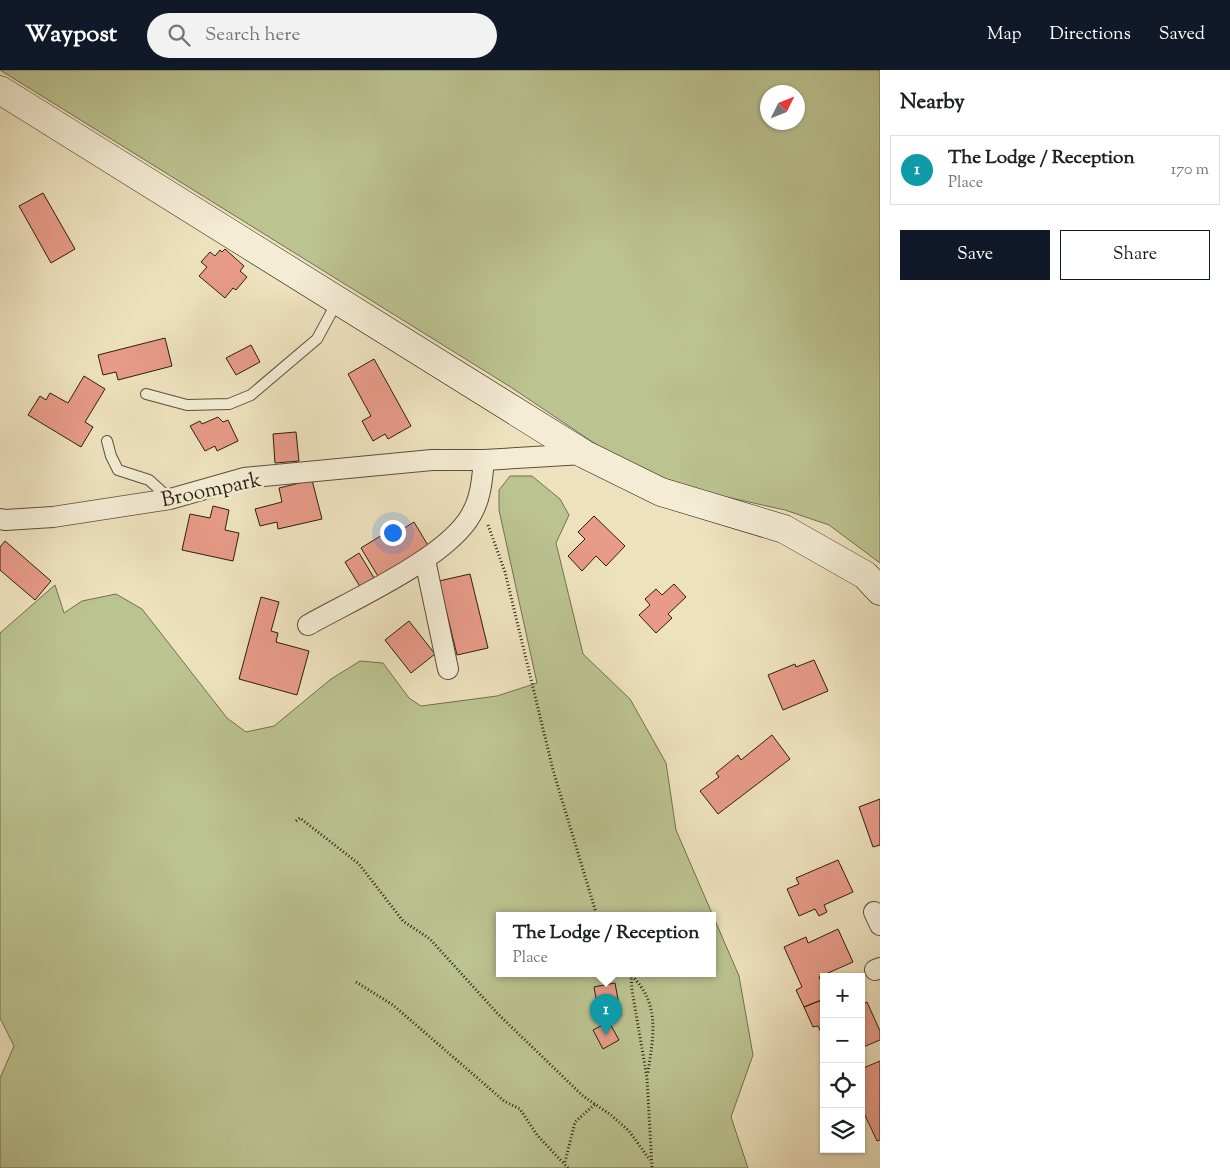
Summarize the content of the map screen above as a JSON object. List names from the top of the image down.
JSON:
{
  "streets": {
    "street": ["Broompark"]
  },
  "north": "top right",
  "page": {
    "header": "Waypost",
    "search": "Search here",
    "nav": ["Map", "Directions", "Saved"],
    "heading": "Nearby",
    "list": [
      {
        "mark": "1",
        "name": "The Lodge / Reception",
        "note": "Place",
        "value": "170 m"
      }
    ],
    "buttons": ["Save", "Share"],
    "popup": ["The Lodge / Reception", "Place"],
    "map_buttons": ["+", "−"],
    "pins": "1"
  }
}
